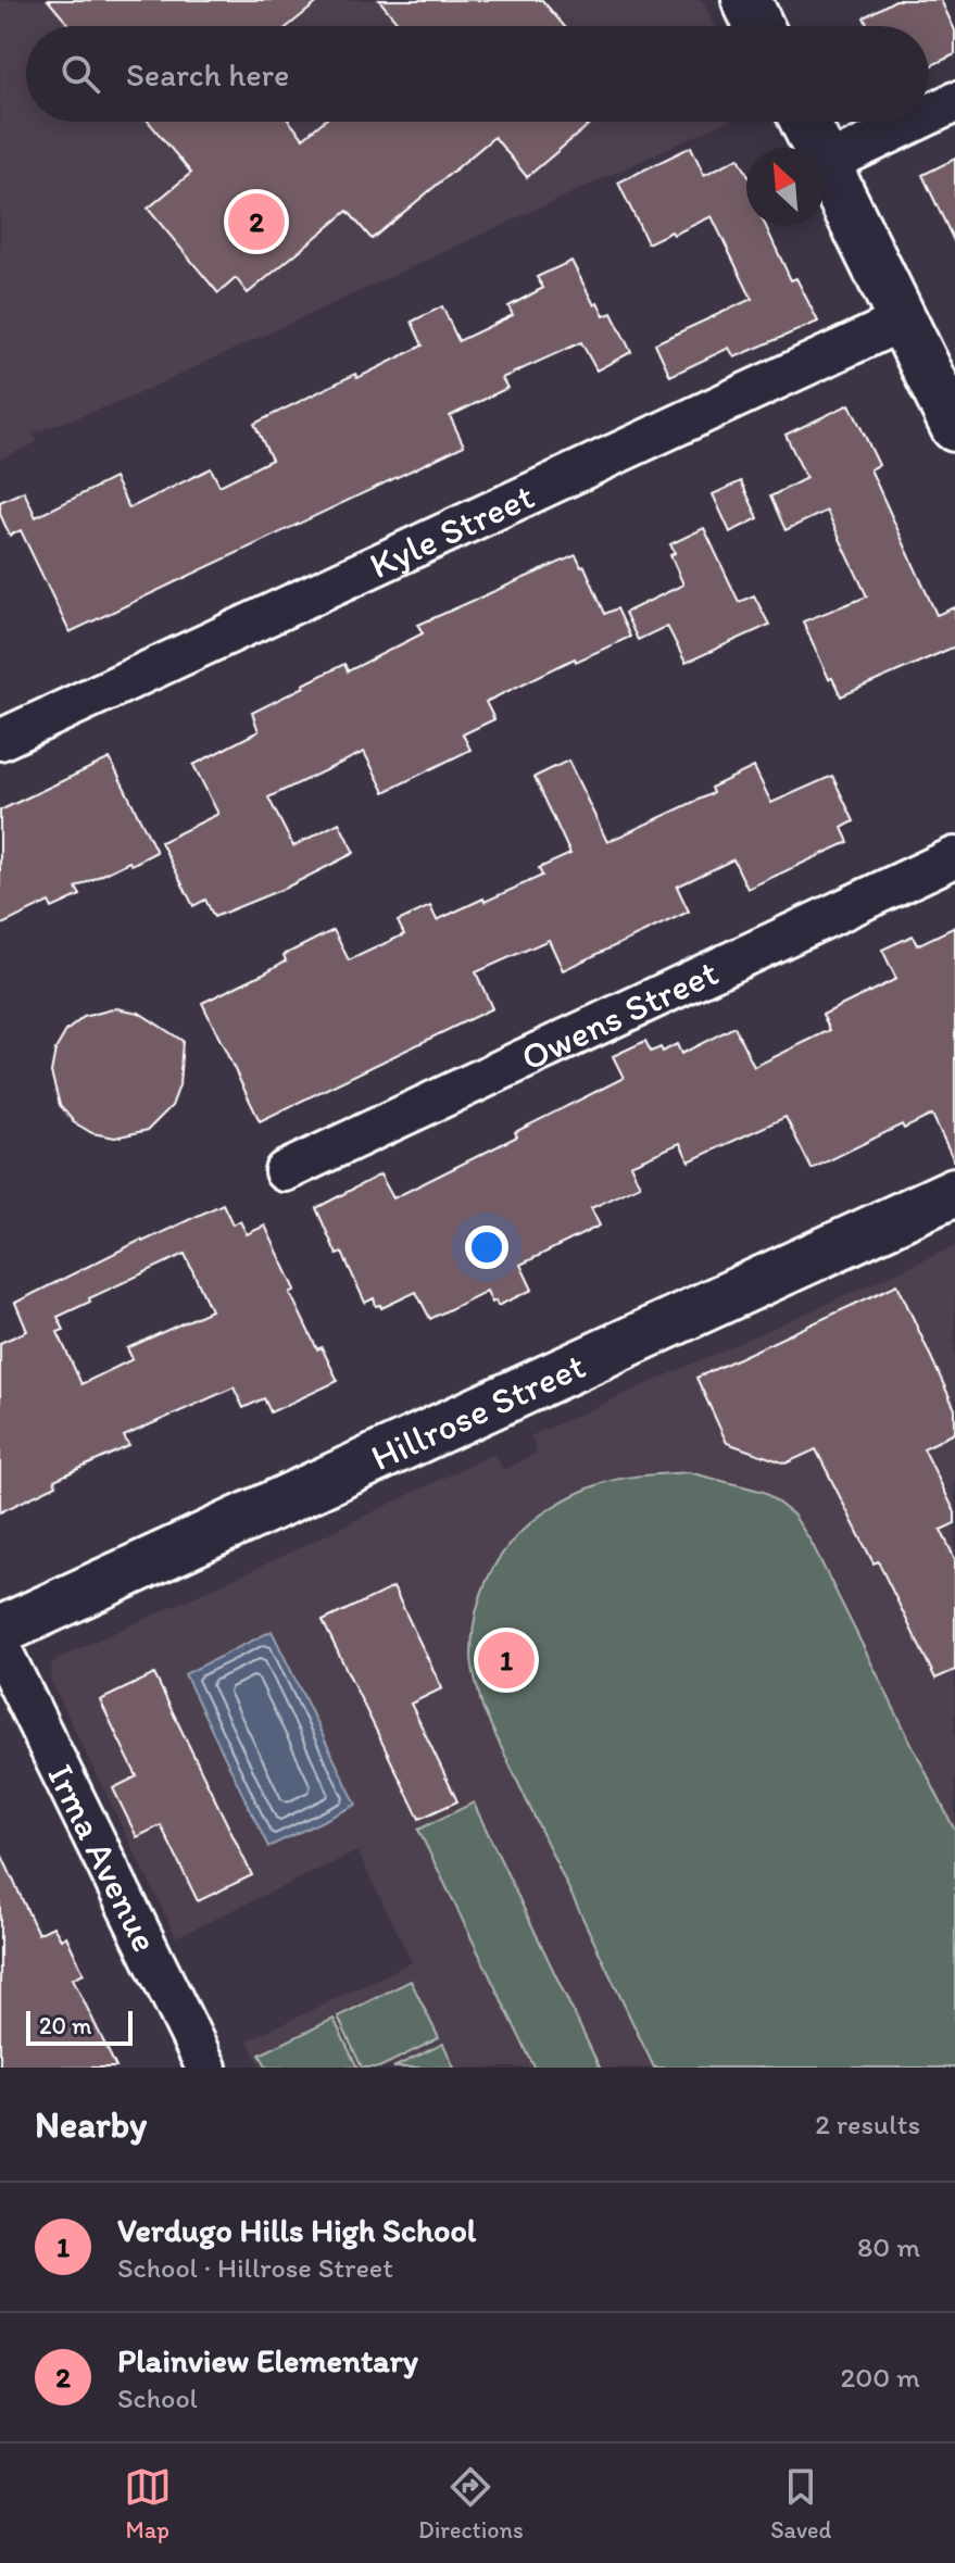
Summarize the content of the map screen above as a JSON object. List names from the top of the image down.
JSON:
{
  "streets": {
    "street": [
      "Kyle Street",
      "Owens Street",
      "Hillrose Street",
      "Irma Avenue"
    ]
  },
  "scale_bar": "20 m",
  "north": "top left",
  "page": {
    "search": "Search here",
    "pins": ["2", "1"],
    "scale": "20 m",
    "heading": ["Nearby", "2 results"],
    "list": [
      {
        "mark": "1",
        "name": "Verdugo Hills High School",
        "note": "School · Hillrose Street",
        "value": "80 m"
      },
      {
        "mark": "2",
        "name": "Plainview Elementary",
        "note": "School",
        "value": "200 m"
      }
    ],
    "nav": ["Map", "Directions", "Saved"]
  }
}
